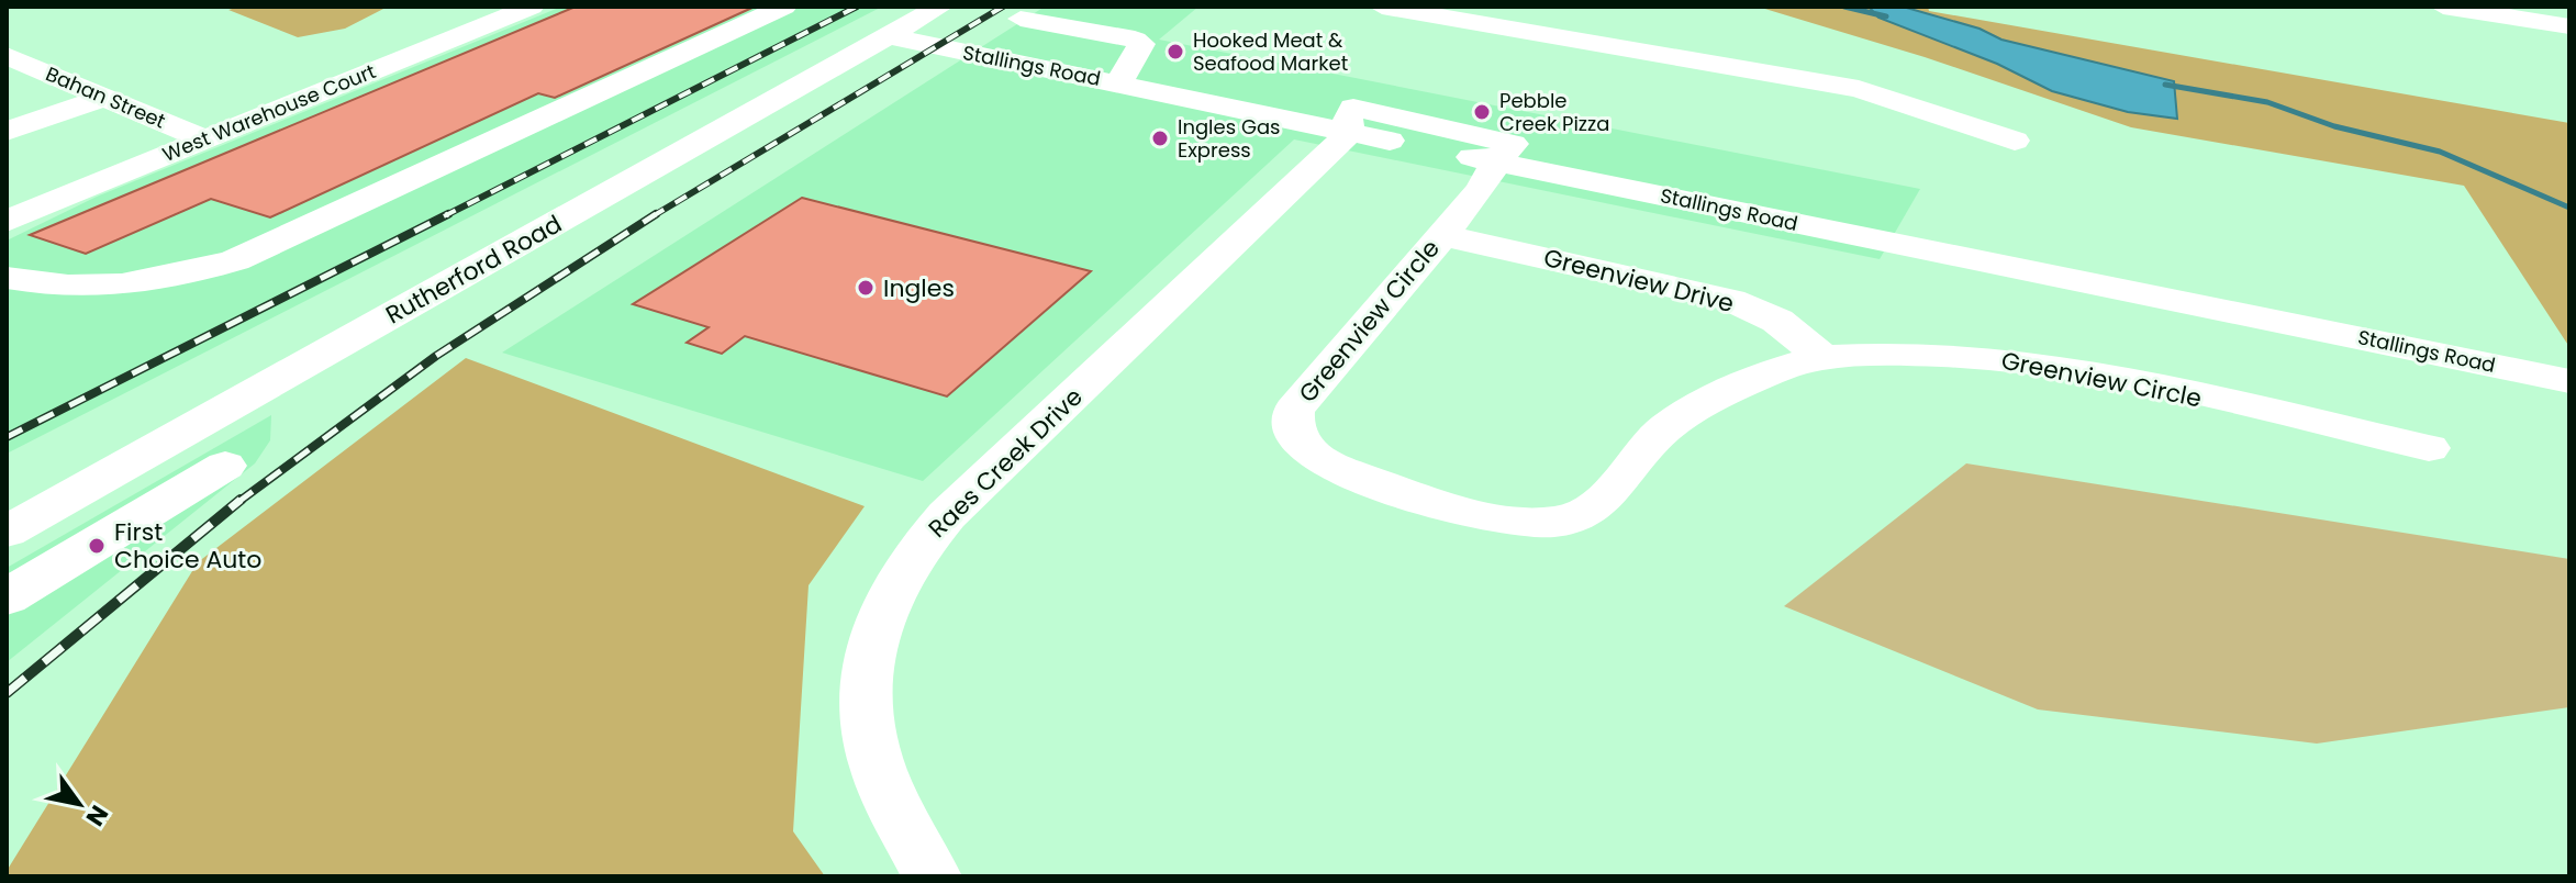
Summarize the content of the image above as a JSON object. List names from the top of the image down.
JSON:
{
  "streets": {
    "street": [
      "Stallings Road",
      "Bahan Street",
      "West Warehouse Court",
      "Rutherford Road",
      "Greenview Drive",
      "Greenview Circle",
      "Raes Creek Drive"
    ]
  },
  "crossings": [
    ["Stallings Road", "Rutherford Road"],
    ["Stallings Road", "Greenview Circle"],
    ["Stallings Road", "Raes Creek Drive"],
    ["Bahan Street", "West Warehouse Court"],
    ["Greenview Drive", "Greenview Circle"]
  ],
  "places": [
    "Hooked Meat & Seafood Market",
    "Pebble Creek Pizza",
    "Ingles Gas Express",
    "Ingles",
    "First Choice Auto"
  ],
  "north": "bottom right"
}
